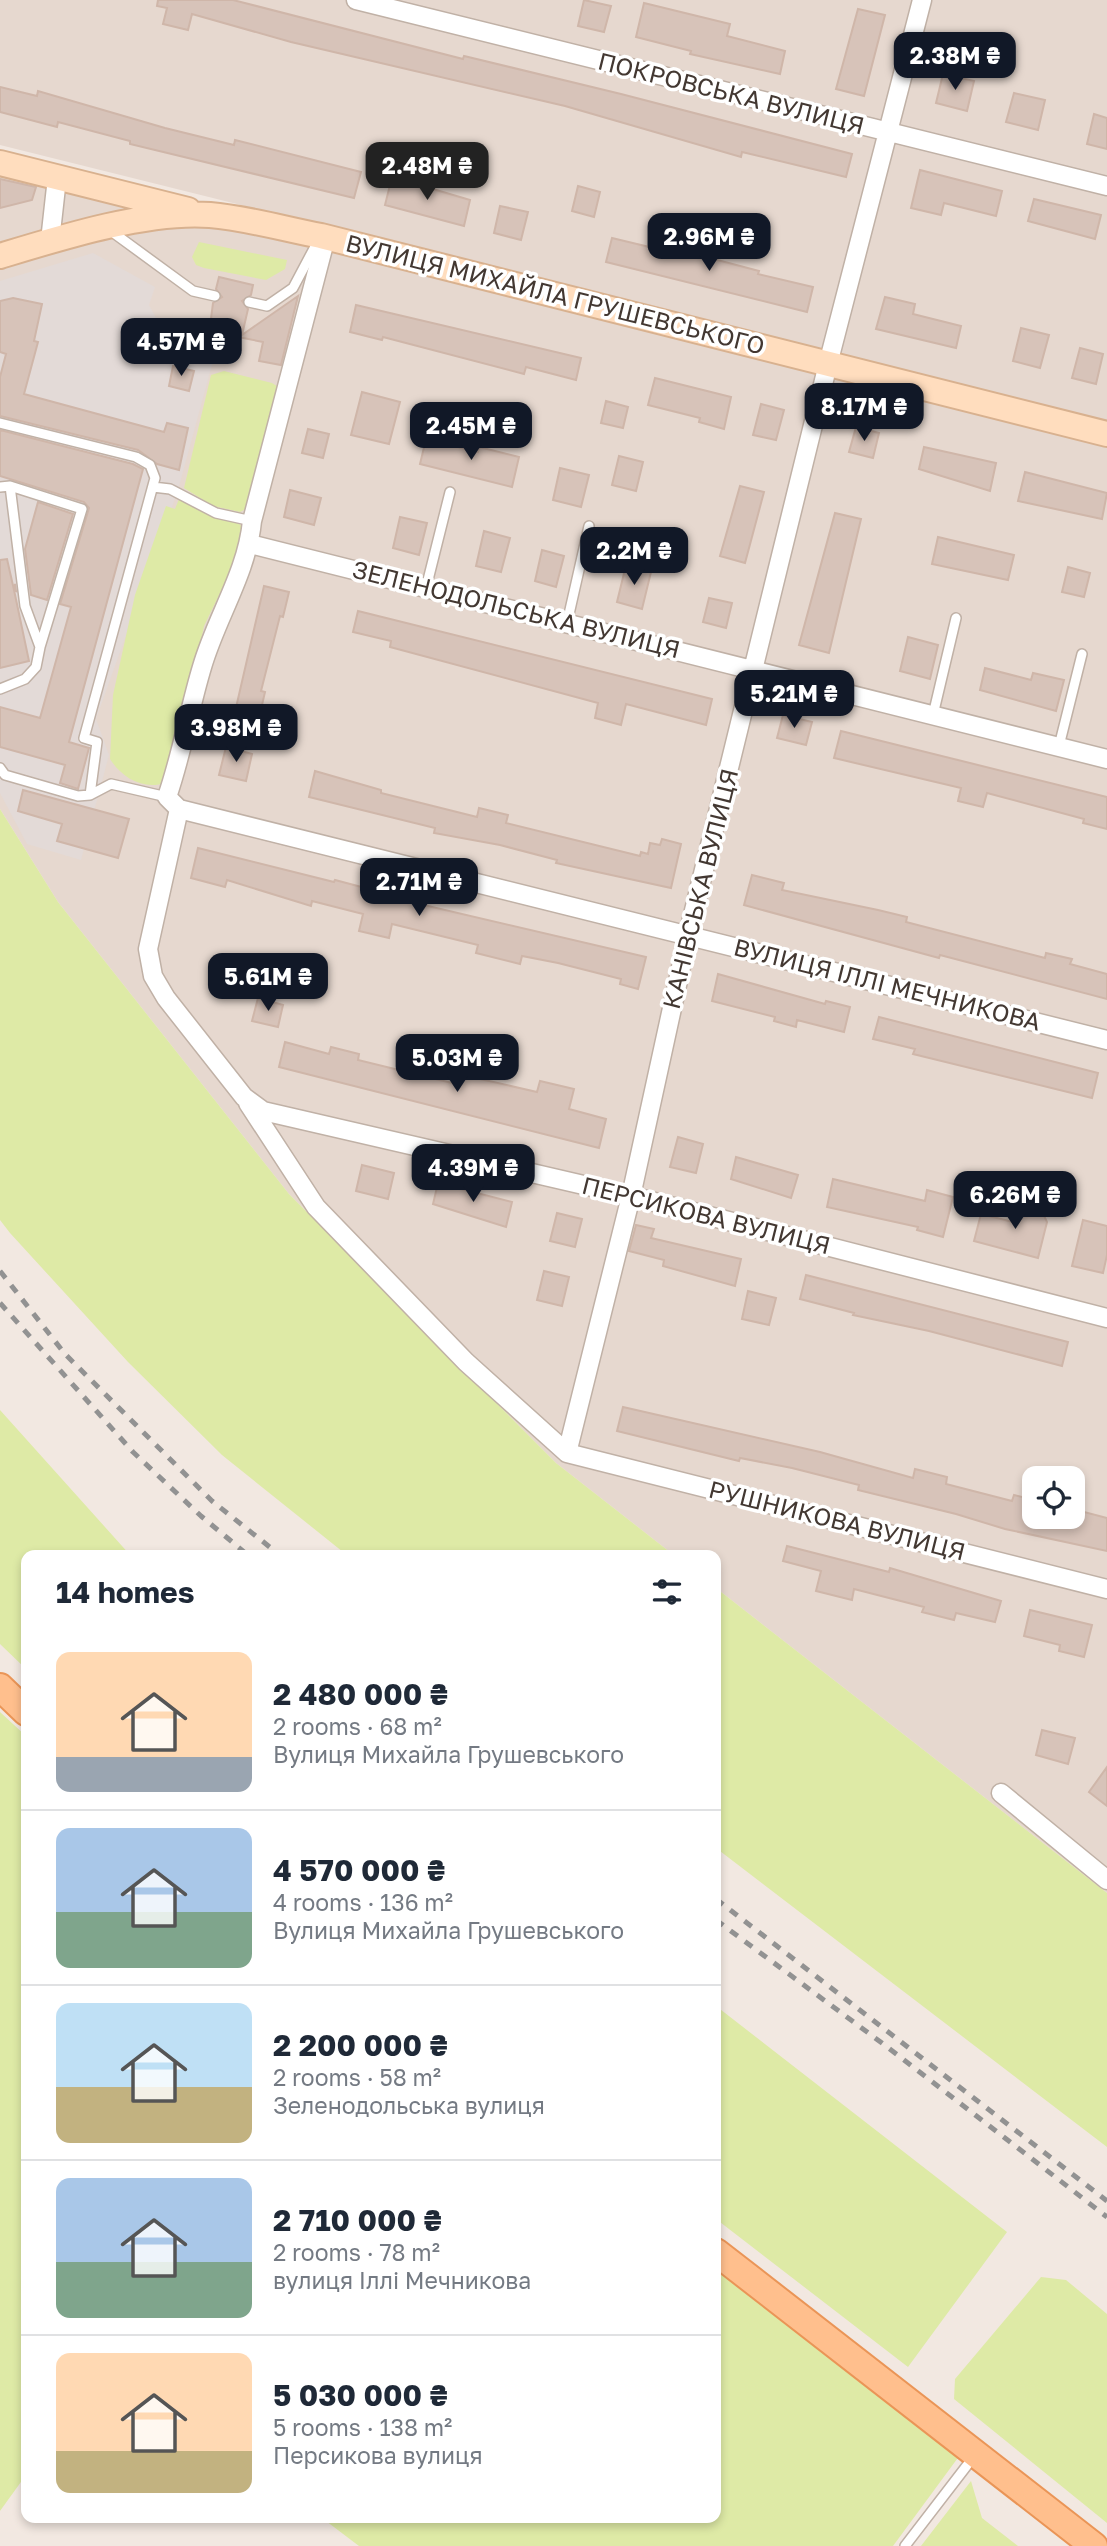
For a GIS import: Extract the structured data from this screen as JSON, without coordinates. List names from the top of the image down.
{
  "streets": {
    "street": [
      "ПОКРОВСЬКА ВУЛИЦЯ",
      "ВУЛИЦЯ МИХАЙЛА ГРУШЕВСЬКОГО",
      "ЗЕЛЕНОДОЛЬСЬКА ВУЛИЦЯ",
      "КАНІВСЬКА ВУЛИЦЯ",
      "ВУЛИЦЯ ІЛЛІ МЕЧНИКОВА",
      "ПЕРСИКОВА ВУЛИЦЯ",
      "РУШНИКОВА ВУЛИЦЯ"
    ]
  },
  "crossings": [
    ["ПОКРОВСЬКА ВУЛИЦЯ", "КАНІВСЬКА ВУЛИЦЯ"],
    ["ВУЛИЦЯ МИХАЙЛА ГРУШЕВСЬКОГО", "КАНІВСЬКА ВУЛИЦЯ"],
    ["ЗЕЛЕНОДОЛЬСЬКА ВУЛИЦЯ", "КАНІВСЬКА ВУЛИЦЯ"],
    ["КАНІВСЬКА ВУЛИЦЯ", "ВУЛИЦЯ ІЛЛІ МЕЧНИКОВА"],
    ["КАНІВСЬКА ВУЛИЦЯ", "ПЕРСИКОВА ВУЛИЦЯ"],
    ["КАНІВСЬКА ВУЛИЦЯ", "РУШНИКОВА ВУЛИЦЯ"]
  ],
  "page": {
    "price": [
      "2.38M ₴",
      "2.48M ₴",
      "2.96M ₴",
      "4.57M ₴",
      "8.17M ₴",
      "2.45M ₴",
      "2.2M ₴",
      "5.21M ₴",
      "3.98M ₴",
      "2.71M ₴",
      "5.61M ₴",
      "5.03M ₴",
      "4.39M ₴",
      "6.26M ₴"
    ],
    "heading": "14 homes",
    "list": [
      {
        "name": "2 480 000 ₴",
        "note": "2 rooms · 68 m² · Вулиця Михайла Грушевського"
      },
      {
        "name": "4 570 000 ₴",
        "note": "4 rooms · 136 m² · Вулиця Михайла Грушевського"
      },
      {
        "name": "2 200 000 ₴",
        "note": "2 rooms · 58 m² · Зеленодольська вулиця"
      },
      {
        "name": "2 710 000 ₴",
        "note": "2 rooms · 78 m² · вулиця Іллі Мечникова"
      },
      {
        "name": "5 030 000 ₴",
        "note": "5 rooms · 138 m² · Персикова вулиця"
      }
    ]
  }
}
